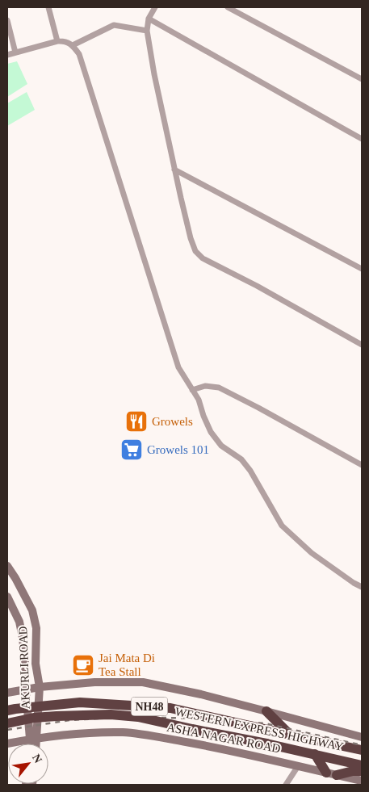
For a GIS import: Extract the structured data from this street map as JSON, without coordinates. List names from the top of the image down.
{
  "streets": {
    "highway": ["NH48", "WESTERN EXPRESS HIGHWAY"],
    "main road": ["AKURLI ROAD", "ASHA NAGAR ROAD"]
  },
  "crossings": [
    ["AKURLI ROAD", "ASHA NAGAR ROAD"]
  ],
  "places": {
    "restaurant": ["Growels"],
    "supermarket": ["Growels 101"],
    "cafe": ["Jai Mata Di Tea Stall"]
  },
  "north": "top right"
}
